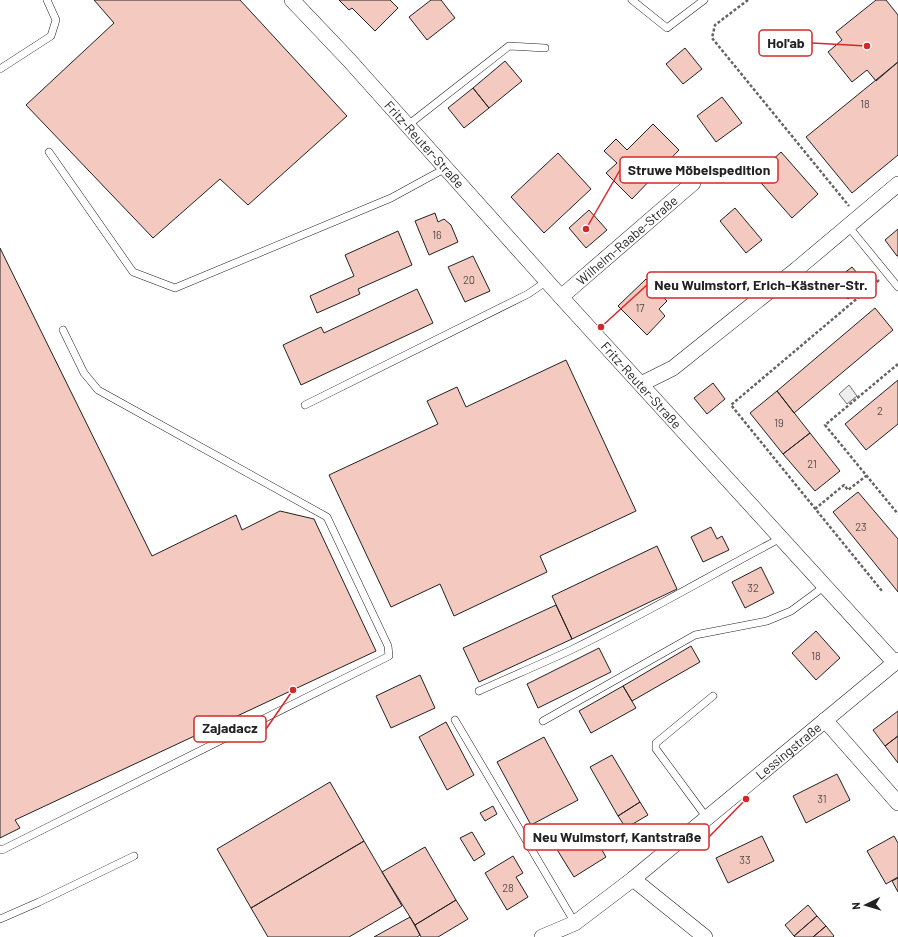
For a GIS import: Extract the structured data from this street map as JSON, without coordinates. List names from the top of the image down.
{
  "streets": {
    "street": ["Fritz-Reuter-Straße", "Wilhelm-Raabe-Straße", "Lessingstraße"]
  },
  "crossings": [
    ["Fritz-Reuter-Straße", "Wilhelm-Raabe-Straße"],
    ["Fritz-Reuter-Straße", "Lessingstraße"]
  ],
  "places": [
    "Hol'ab",
    "Struwe Möbelspedition",
    "Neu Wulmstorf, Erich-Kästner-Str.",
    "Zajadacz",
    "Neu Wulmstorf, Kantstraße"
  ],
  "house_numbers": [
    "18",
    "16",
    "20",
    "17",
    "2",
    "19",
    "21",
    "23",
    "32",
    "18",
    "31",
    "33",
    "28"
  ],
  "north": "left"
}
